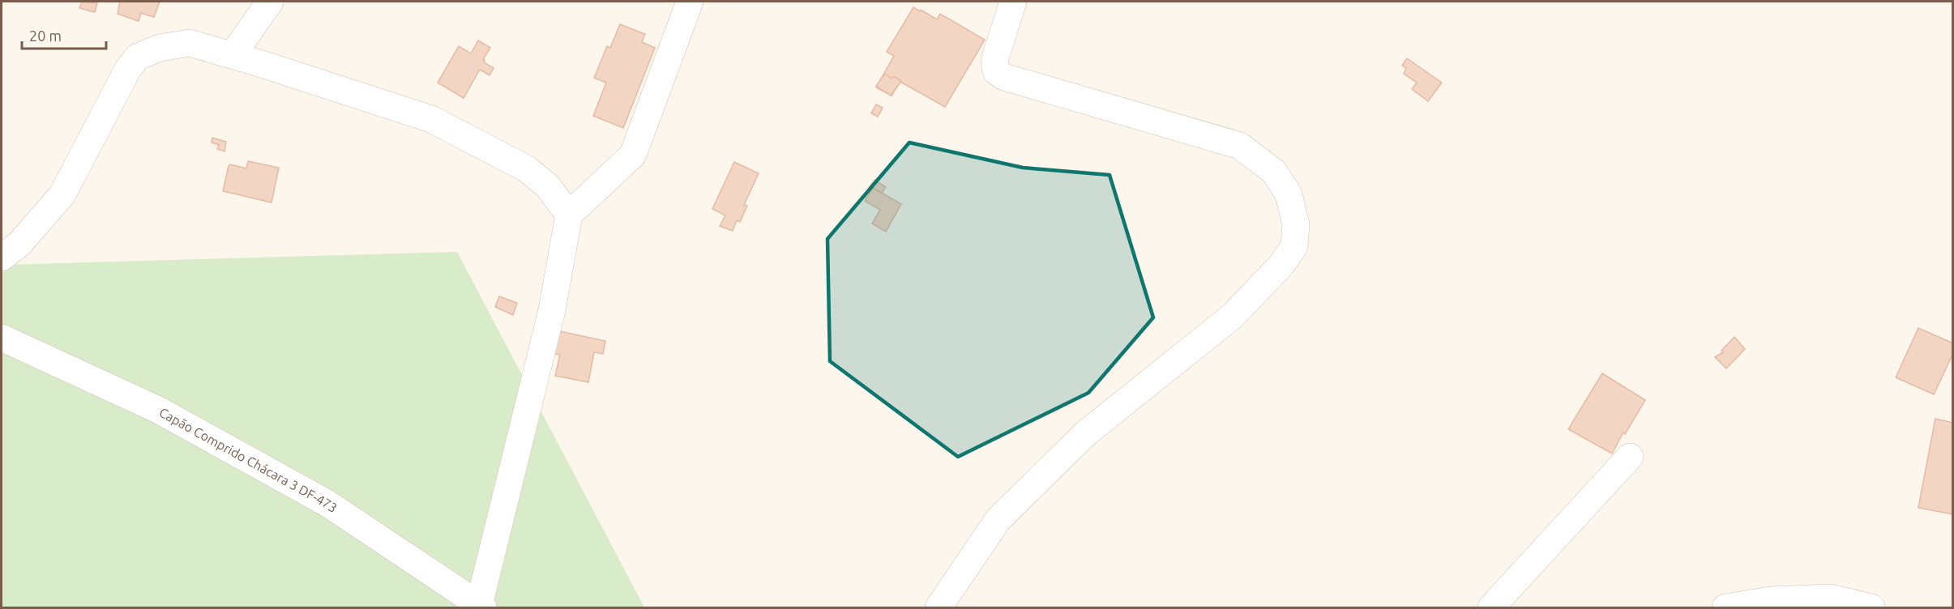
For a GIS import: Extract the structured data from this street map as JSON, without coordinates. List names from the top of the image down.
{
  "streets": {
    "street": ["Capão Comprido Chácara 3 DF-473"]
  },
  "scale_bar": "20 m"
}
